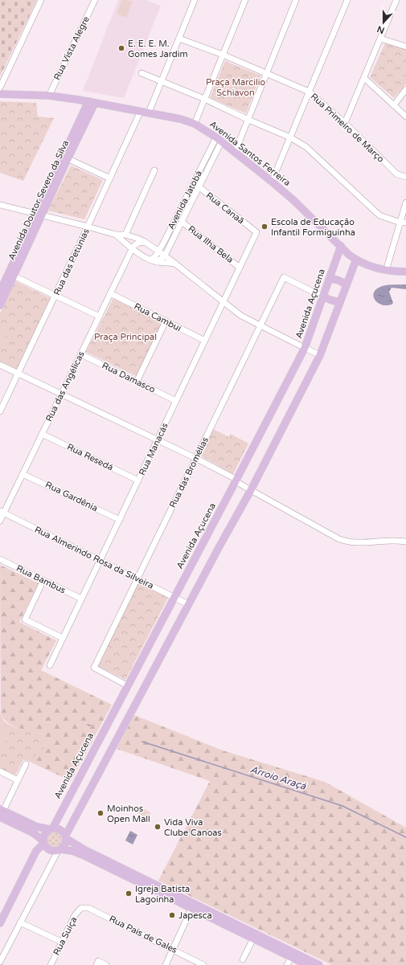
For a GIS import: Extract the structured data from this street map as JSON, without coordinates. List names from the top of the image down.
{
  "streets": {
    "main road": ["Avenida Santos Ferreira", "Avenida Doutor Severo da Silva", "Avenida Açucena"],
    "street": [
      "Rua Vista Alegre",
      "Rua Primeiro de Março",
      "Avenida Jatobá",
      "Rua Canaã",
      "Rua Ilha Bela",
      "Rua das Petúnias",
      "Rua Cambuí",
      "Rua Damasco",
      "Rua das Angélicas",
      "Rua Manacás",
      "Rua Resedá",
      "Rua das Bromélias",
      "Rua Gardênia",
      "Rua Almerindo Rosa da Silveira",
      "Rua Bambus",
      "Rua País de Gales",
      "Rua Suíça"
    ]
  },
  "crossings": [
    ["Rua Vista Alegre", "Avenida Santos Ferreira"],
    ["Avenida Santos Ferreira", "Avenida Doutor Severo da Silva"],
    ["Avenida Santos Ferreira", "Avenida Jatobá"],
    ["Avenida Santos Ferreira", "Rua das Petúnias"],
    ["Avenida Santos Ferreira", "Avenida Açucena"],
    ["Avenida Jatobá", "Rua Canaã"],
    ["Avenida Jatobá", "Rua Ilha Bela"],
    ["Rua Canaã", "Rua Manacás"],
    ["Rua Ilha Bela", "Rua Manacás"],
    ["Avenida Açucena", "Rua das Bromélias"],
    ["Avenida Açucena", "Rua Almerindo Rosa da Silveira"],
    ["Rua Cambuí", "Rua das Angélicas"],
    ["Rua Cambuí", "Rua Manacás"],
    ["Rua Damasco", "Rua das Angélicas"],
    ["Rua Damasco", "Rua Manacás"],
    ["Rua das Angélicas", "Rua Resedá"],
    ["Rua das Angélicas", "Rua Gardênia"],
    ["Rua das Angélicas", "Rua Almerindo Rosa da Silveira"],
    ["Rua Manacás", "Rua Resedá"],
    ["Rua Manacás", "Rua Gardênia"],
    ["Rua Manacás", "Rua Almerindo Rosa da Silveira"],
    ["Rua Manacás", "Rua Bambus"],
    ["Rua das Bromélias", "Rua Almerindo Rosa da Silveira"],
    ["Rua País de Gales", "Rua Suíça"]
  ],
  "water": ["Arroio Araçá"],
  "parks": ["Praça Marcilio Schiavon", "Praça Principal"],
  "places": [
    "E. E. E. M. Gomes Jardim",
    "Escola de Educação Infantil Formiguinha",
    "Moinhos Open Mall",
    "Vida Viva Clube Canoas",
    "Igreja Batista Lagoinha",
    "Japesca"
  ],
  "north": "bottom"
}
